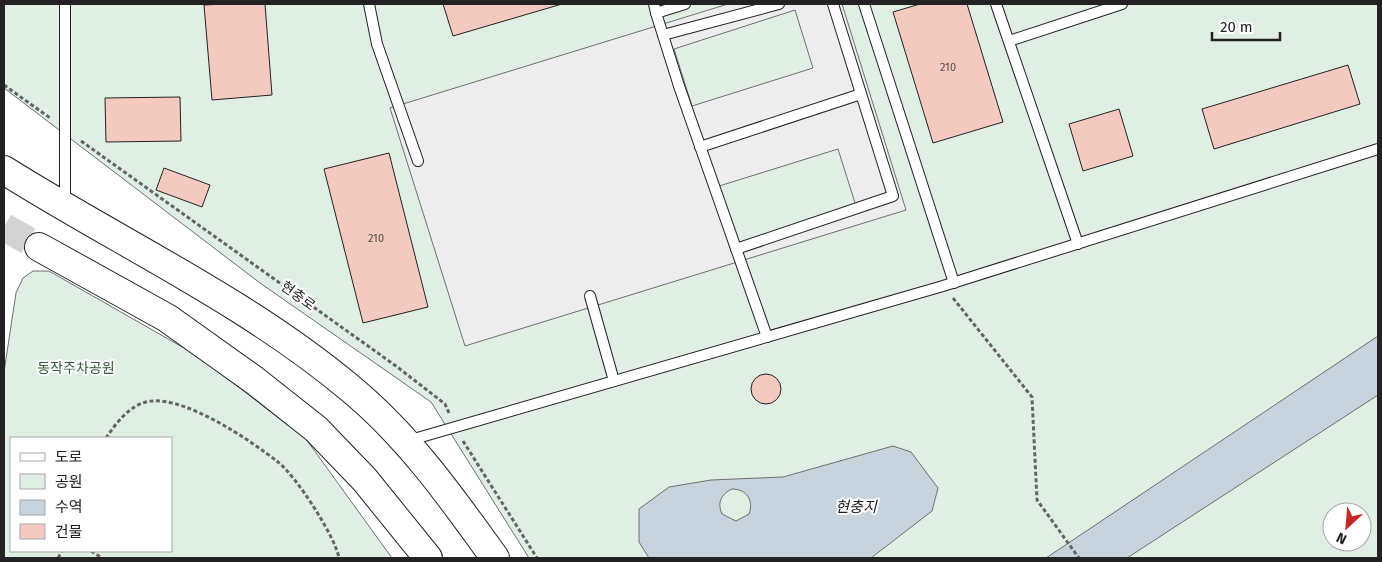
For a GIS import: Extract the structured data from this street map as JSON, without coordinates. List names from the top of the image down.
{
  "streets": {
    "path": ["현충로"]
  },
  "water": ["현충지"],
  "parks": ["동작주차공원"],
  "house_numbers": ["210", "210"],
  "legend": [
    "도로",
    "공원",
    "수역",
    "건물"
  ],
  "scale_bar": "20 m",
  "north": "bottom left"
}
